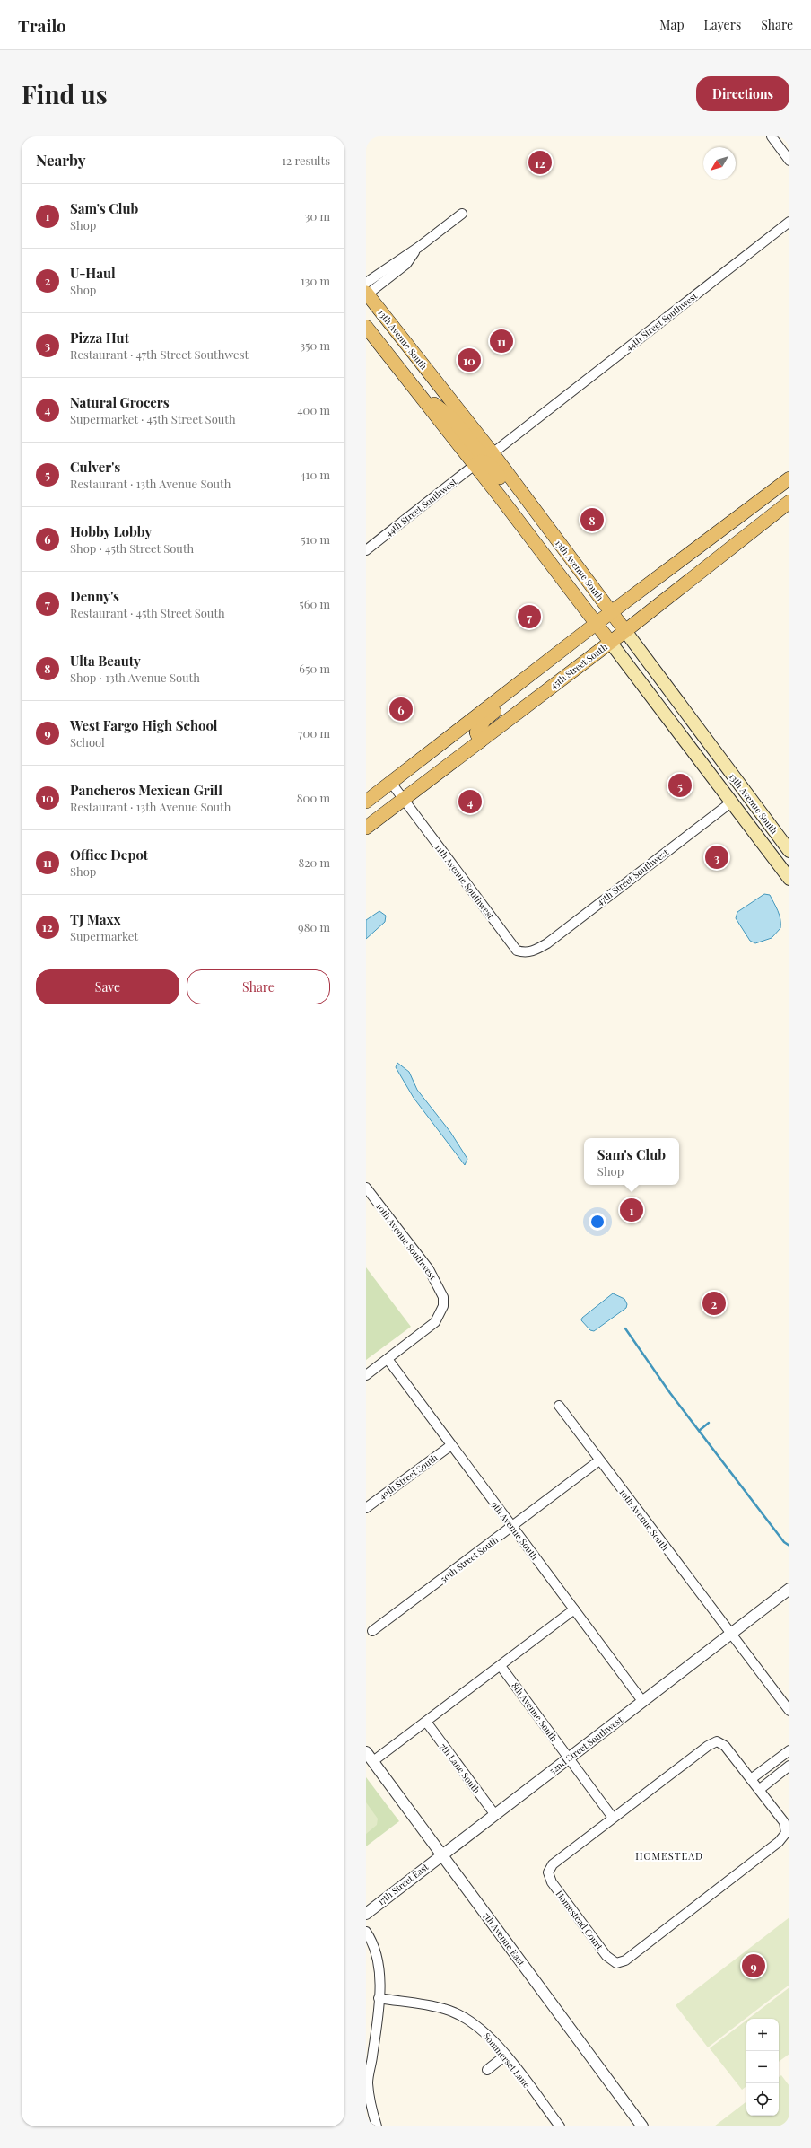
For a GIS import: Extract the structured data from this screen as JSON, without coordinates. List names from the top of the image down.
{
  "streets": {
    "main road": ["13th Avenue South", "45th Street South"],
    "street": [
      "44th Street Southwest",
      "47th Street Southwest",
      "11th Avenue Southwest",
      "10th Avenue Southwest",
      "49th Street South",
      "10th Avenue South",
      "9th Avenue South",
      "50th Street South",
      "8th Avenue South",
      "52nd Street Southwest",
      "7th Lane South",
      "17th Street East",
      "Homestead Court",
      "7th Avenue East",
      "Sommerset Lane"
    ]
  },
  "crossings": [
    ["44th Street Southwest", "13th Avenue South"],
    ["13th Avenue South", "45th Street South"],
    ["13th Avenue South", "47th Street Southwest"],
    ["45th Street South", "11th Avenue Southwest"],
    ["47th Street Southwest", "11th Avenue Southwest"],
    ["10th Avenue Southwest", "9th Avenue South"],
    ["49th Street South", "9th Avenue South"],
    ["10th Avenue South", "50th Street South"],
    ["10th Avenue South", "52nd Street Southwest"],
    ["9th Avenue South", "50th Street South"],
    ["9th Avenue South", "52nd Street Southwest"],
    ["8th Avenue South", "52nd Street Southwest"],
    ["8th Avenue South", "Homestead Court"],
    ["52nd Street Southwest", "7th Lane South"],
    ["52nd Street Southwest", "17th Street East"],
    ["52nd Street Southwest", "7th Avenue East"],
    ["17th Street East", "7th Avenue East"]
  ],
  "districts": ["HOMESTEAD"],
  "north": "bottom left",
  "page": {
    "header": "Trailo",
    "nav": ["Map", "Layers", "Share"],
    "buttons": [
      "Directions",
      ["Save", "Share"]
    ],
    "title": "Find us",
    "heading": ["Nearby", "12 results"],
    "pins": [
      "12",
      "11",
      "10",
      "8",
      "7",
      "6",
      "5",
      "4",
      "3",
      "1",
      "2",
      "9"
    ],
    "list": [
      {
        "mark": "1",
        "name": "Sam's Club",
        "note": "Shop",
        "value": "30 m"
      },
      {
        "mark": "2",
        "name": "U-Haul",
        "note": "Shop",
        "value": "130 m"
      },
      {
        "mark": "3",
        "name": "Pizza Hut",
        "note": "Restaurant · 47th Street Southwest",
        "value": "350 m"
      },
      {
        "mark": "4",
        "name": "Natural Grocers",
        "note": "Supermarket · 45th Street South",
        "value": "400 m"
      },
      {
        "mark": "5",
        "name": "Culver's",
        "note": "Restaurant · 13th Avenue South",
        "value": "410 m"
      },
      {
        "mark": "6",
        "name": "Hobby Lobby",
        "note": "Shop · 45th Street South",
        "value": "510 m"
      },
      {
        "mark": "7",
        "name": "Denny's",
        "note": "Restaurant · 45th Street South",
        "value": "560 m"
      },
      {
        "mark": "8",
        "name": "Ulta Beauty",
        "note": "Shop · 13th Avenue South",
        "value": "650 m"
      },
      {
        "mark": "9",
        "name": "West Fargo High School",
        "note": "School",
        "value": "700 m"
      },
      {
        "mark": "10",
        "name": "Pancheros Mexican Grill",
        "note": "Restaurant · 13th Avenue South",
        "value": "800 m"
      },
      {
        "mark": "11",
        "name": "Office Depot",
        "note": "Shop",
        "value": "820 m"
      },
      {
        "mark": "12",
        "name": "TJ Maxx",
        "note": "Supermarket",
        "value": "980 m"
      }
    ],
    "popup": ["Sam's Club", "Shop"],
    "map_buttons": ["+", "−"]
  }
}
